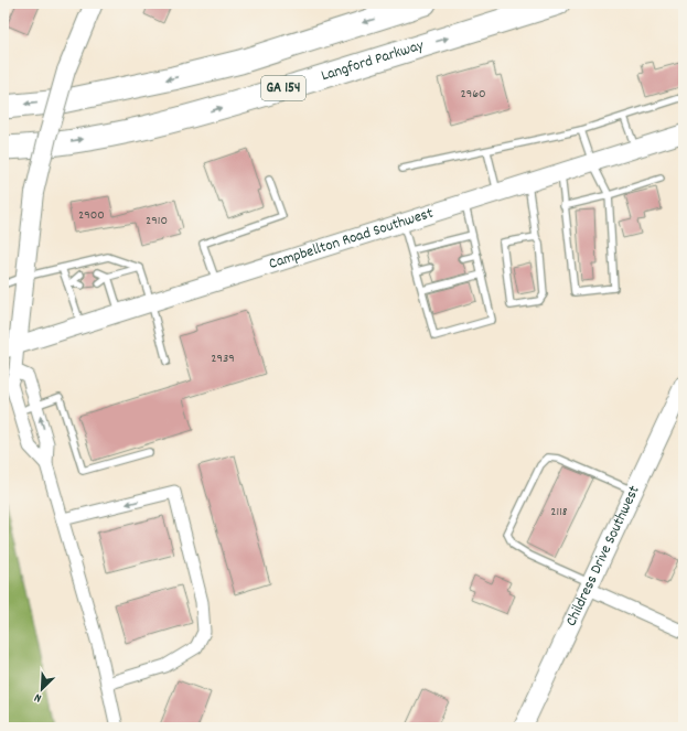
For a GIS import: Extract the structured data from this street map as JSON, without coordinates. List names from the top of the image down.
{
  "streets": {
    "highway": ["Langford Parkway", "GA 154"],
    "street": ["Campbellton Road Southwest", "Childress Drive Southwest"]
  },
  "house_numbers": [
    "2960",
    "2900",
    "2910",
    "2939",
    "2118"
  ],
  "north": "bottom left"
}
